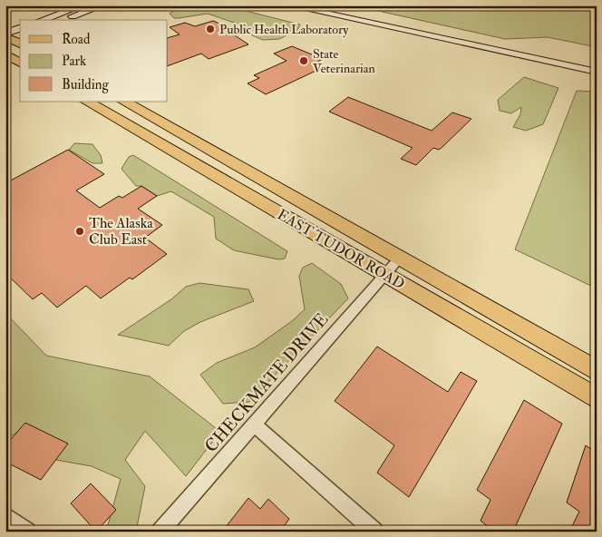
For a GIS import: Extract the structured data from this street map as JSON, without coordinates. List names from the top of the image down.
{
  "streets": {
    "main road": ["EAST TUDOR ROAD"],
    "street": ["CHECKMATE DRIVE"]
  },
  "crossings": [
    ["EAST TUDOR ROAD", "CHECKMATE DRIVE"]
  ],
  "places": ["Public Health Laboratory", "State Veterinarian", "The Alaska Club East"],
  "legend": ["Road", "Park", "Building"]
}
